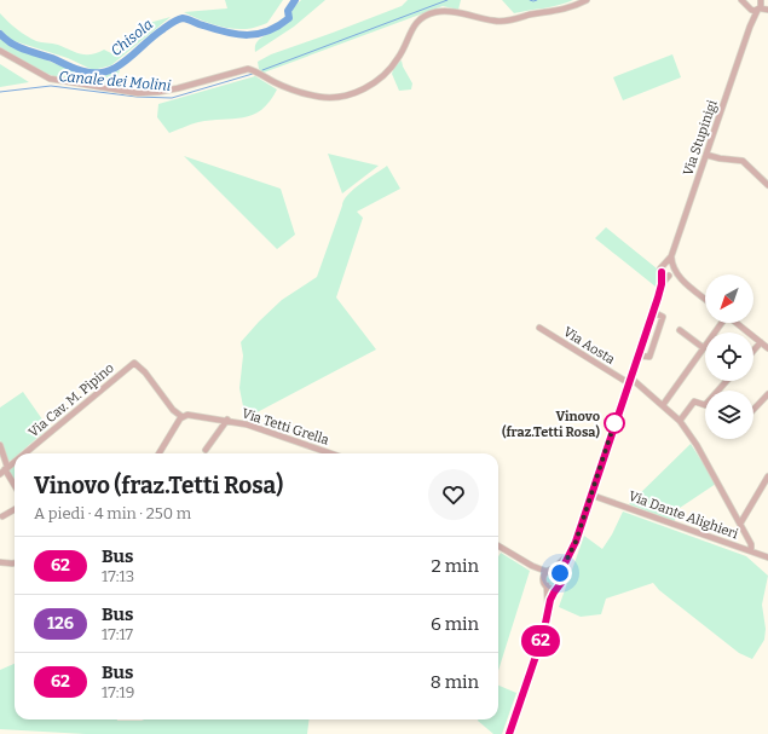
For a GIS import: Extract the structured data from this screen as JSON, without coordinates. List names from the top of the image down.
{
  "streets": {
    "street": [
      "Via Stupinigi",
      "Via Aosta",
      "Via Cav. M. Pipino",
      "Via Tetti Grella",
      "Via Dante Alighieri"
    ]
  },
  "crossings": [
    ["Via Aosta", "Via Dante Alighieri"],
    ["Via Cav. M. Pipino", "Via Tetti Grella"]
  ],
  "water": ["Chisola", "Canale dei Molini"],
  "places": ["Vinovo (fraz.Tetti Rosa)"],
  "lines": ["bus line 62"],
  "north": "bottom left",
  "page": {
    "on_map": "62",
    "heading": ["Vinovo (fraz.Tetti Rosa)", "A piedi · 4 min · 250 m"],
    "list": [
      {
        "mark": "62",
        "name": "Bus",
        "note": "17:13",
        "value": "2 min"
      },
      {
        "mark": "126",
        "name": "Bus",
        "note": "17:17",
        "value": "6 min"
      },
      {
        "mark": "62",
        "name": "Bus",
        "note": "17:19",
        "value": "8 min"
      }
    ]
  }
}
